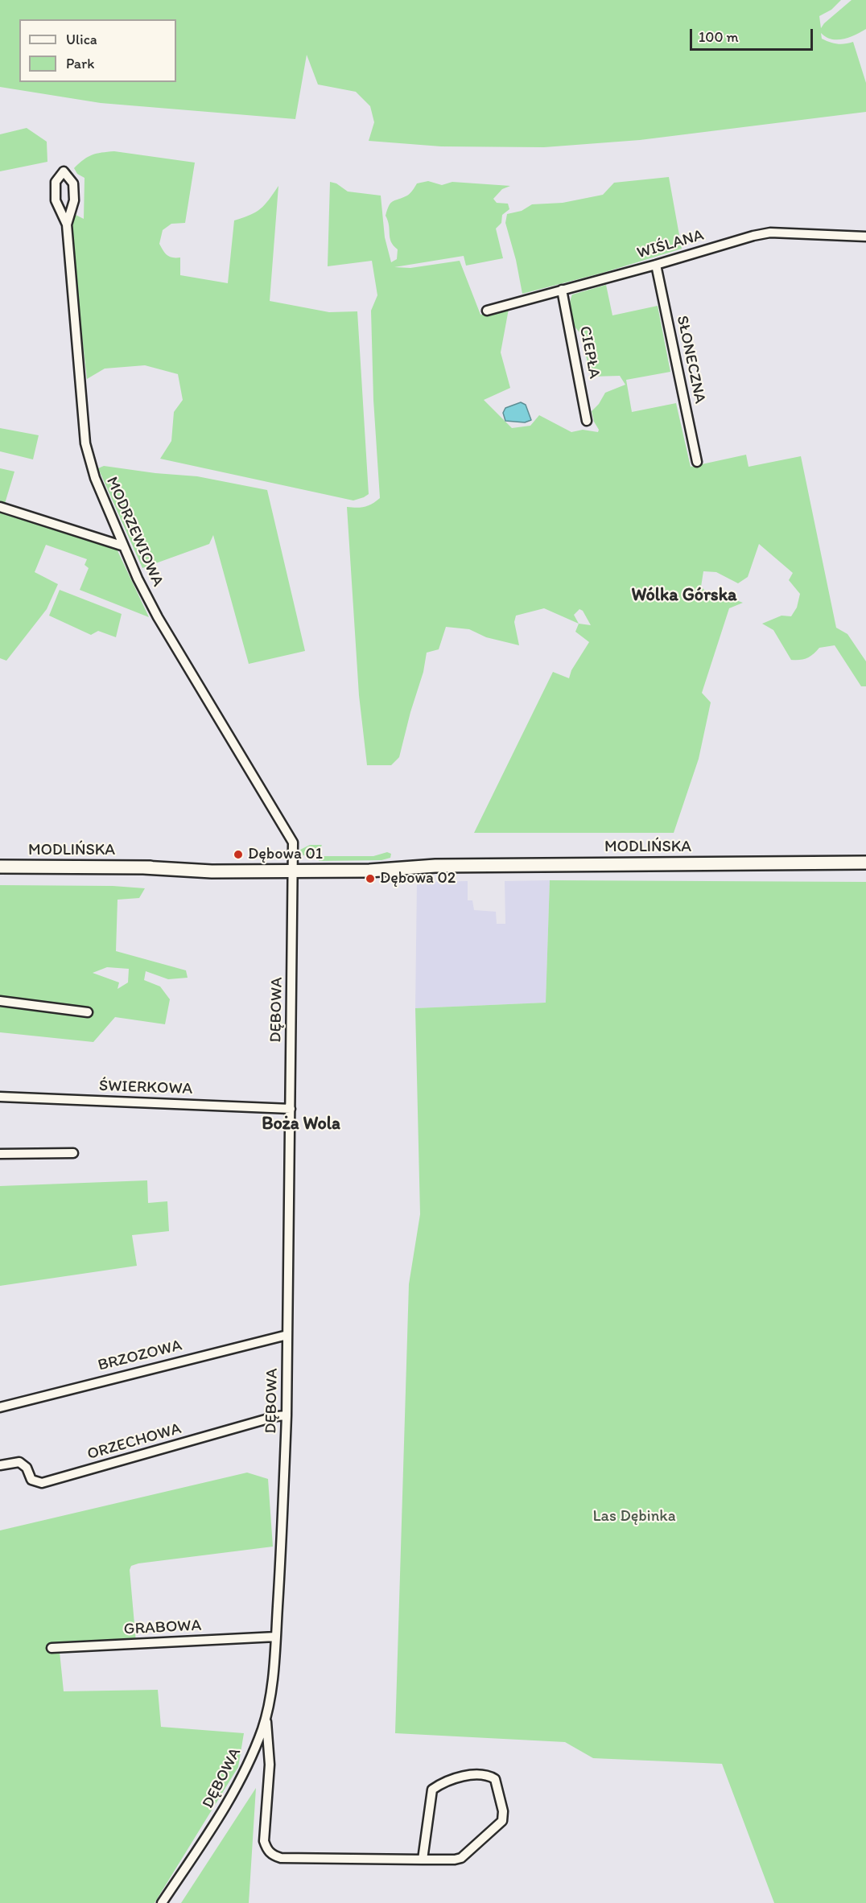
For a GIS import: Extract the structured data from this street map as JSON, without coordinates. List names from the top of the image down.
{
  "streets": {
    "main road": ["MODLIŃSKA"],
    "street": [
      "WIŚLANA",
      "CIEPŁA",
      "SŁONECZNA",
      "MODRZEWIOWA",
      "DĘBOWA",
      "ŚWIERKOWA",
      "BRZOZOWA",
      "ORZECHOWA",
      "GRABOWA"
    ]
  },
  "crossings": [
    ["WIŚLANA", "CIEPŁA"],
    ["WIŚLANA", "SŁONECZNA"],
    ["MODRZEWIOWA", "MODLIŃSKA"],
    ["MODRZEWIOWA", "DĘBOWA"],
    ["MODLIŃSKA", "DĘBOWA"],
    ["DĘBOWA", "ŚWIERKOWA"],
    ["DĘBOWA", "BRZOZOWA"],
    ["DĘBOWA", "ORZECHOWA"],
    ["DĘBOWA", "GRABOWA"]
  ],
  "districts": ["Wólka Górska", "Boża Wola"],
  "parks": ["Las Dębinka"],
  "places": ["Dębowa 01", "Dębowa 02"],
  "legend": ["Ulica", "Park"],
  "scale_bar": "100 m"
}
